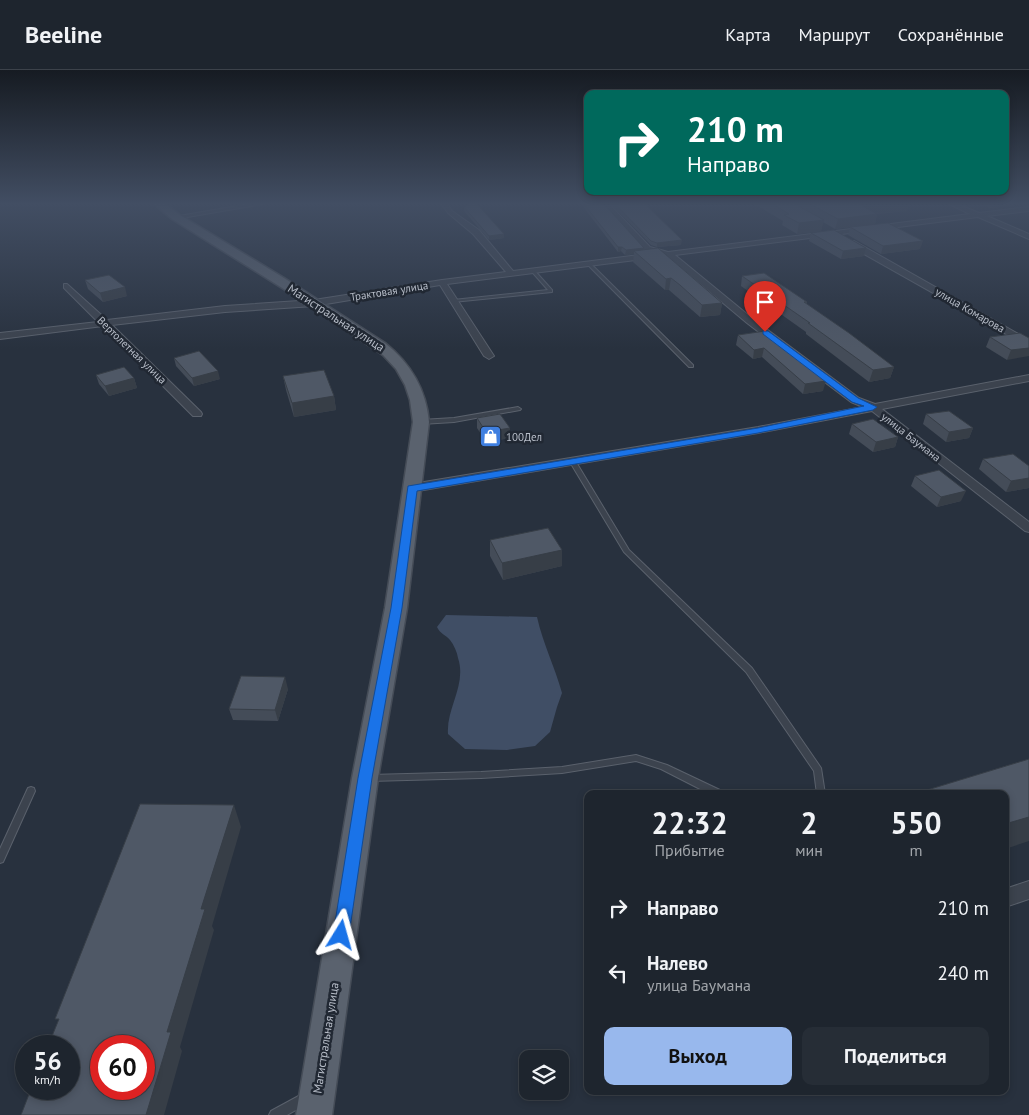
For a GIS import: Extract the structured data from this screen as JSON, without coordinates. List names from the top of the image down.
{
  "streets": {
    "main road": ["Магистральная улица"],
    "street": [
      "Трактовая улица",
      "улица Комарова",
      "Вертолетная улица",
      "улица Баумана"
    ]
  },
  "crossings": [
    ["Трактовая улица", "Магистральная улица"],
    ["Трактовая улица", "Вертолетная улица"],
    ["Трактовая улица", "улица Баумана"]
  ],
  "places": {
    "shop": ["100Дел"]
  },
  "page": {
    "header": "Beeline",
    "nav": ["Карта", "Маршрут", "Сохранённые"],
    "turn": ["210 m", "Направо"],
    "eta": [
      "22:32",
      "Прибытие",
      "2",
      "мин",
      "550",
      "m"
    ],
    "list": [
      {
        "name": "Направо",
        "value": "210 m"
      },
      {
        "name": "Налево",
        "note": "улица Баумана",
        "value": "240 m"
      }
    ],
    "buttons": ["Выход", "Поделиться"],
    "speed": "56 km/h",
    "limit": "60"
  }
}
